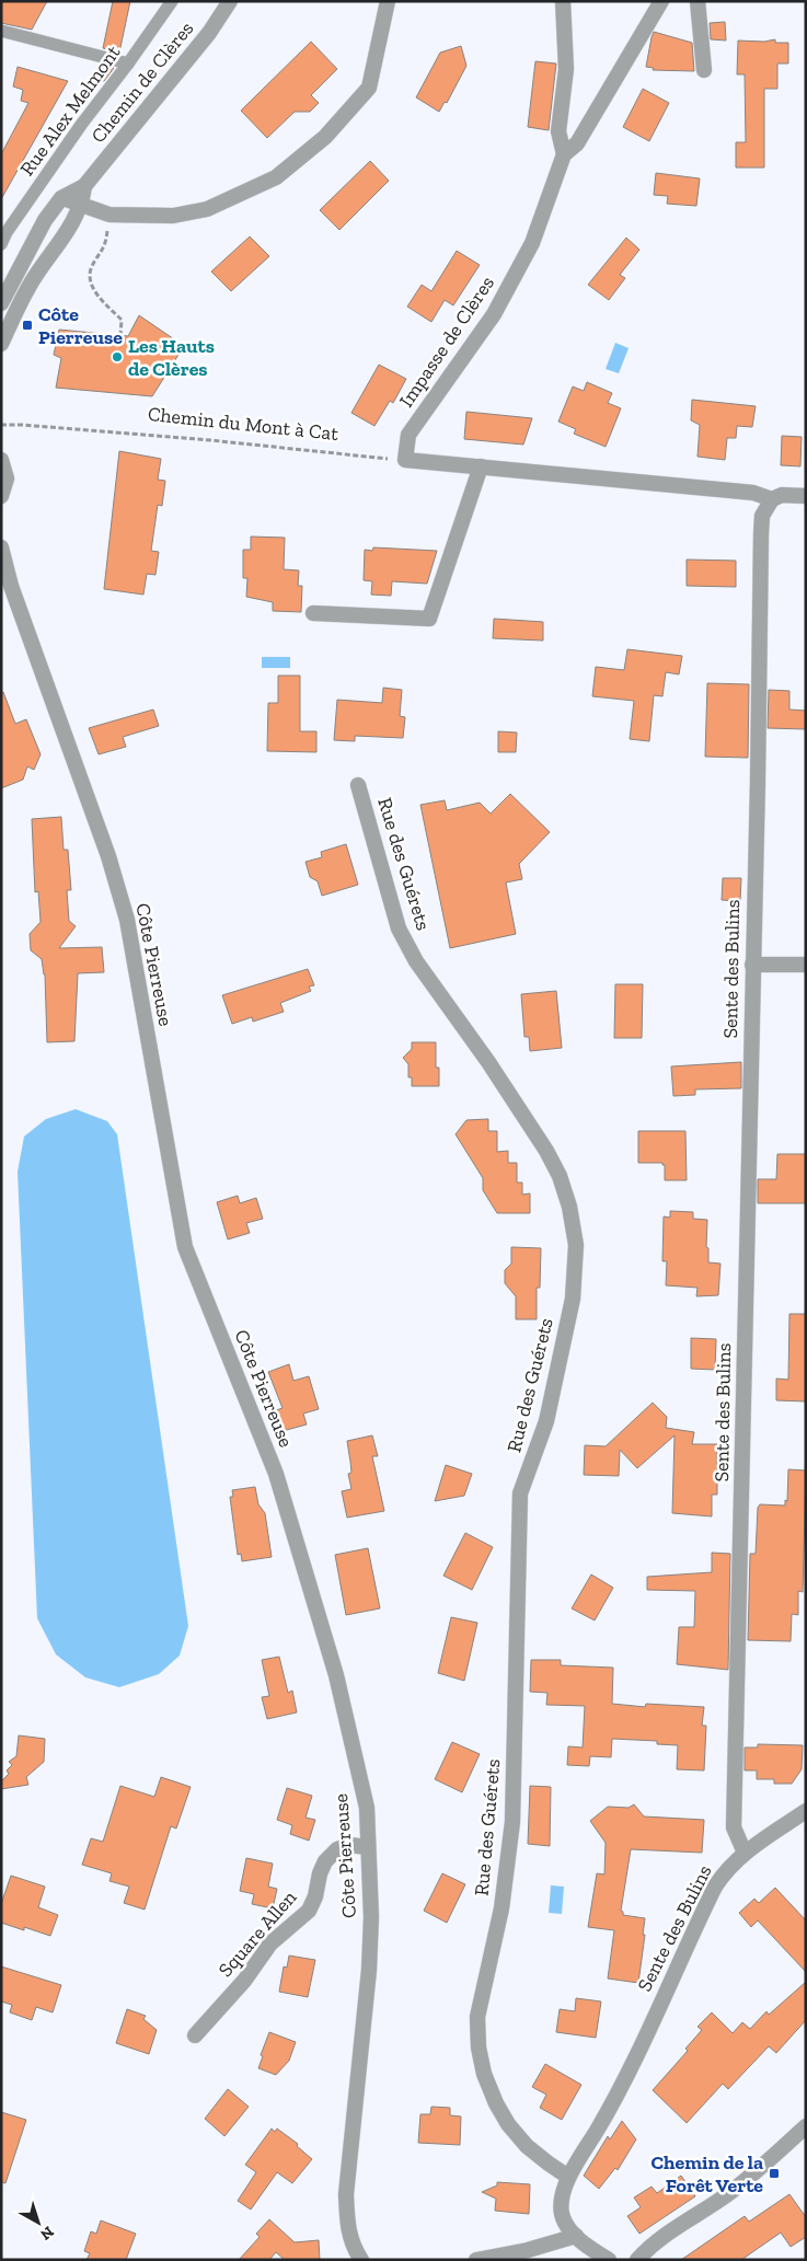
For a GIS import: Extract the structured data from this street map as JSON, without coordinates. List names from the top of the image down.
{
  "streets": {
    "street": [
      "Chemin de Clères",
      "Impasse de Clères",
      "Rue des Guérets",
      "Côte Pierreuse",
      "Sente des Bulins",
      "Square Allen"
    ],
    "lane": ["Rue Alex Melmont"],
    "path": ["Chemin du Mont à Cat"]
  },
  "crossings": [
    ["Impasse de Clères", "Chemin du Mont à Cat"],
    ["Rue des Guérets", "Sente des Bulins"],
    ["Côte Pierreuse", "Square Allen"]
  ],
  "places": {
    "transit": ["Côte Pierreuse", "Chemin de la Forêt Verte"],
    "other": ["Les Hauts de Clères"]
  },
  "north": "bottom right"
}
